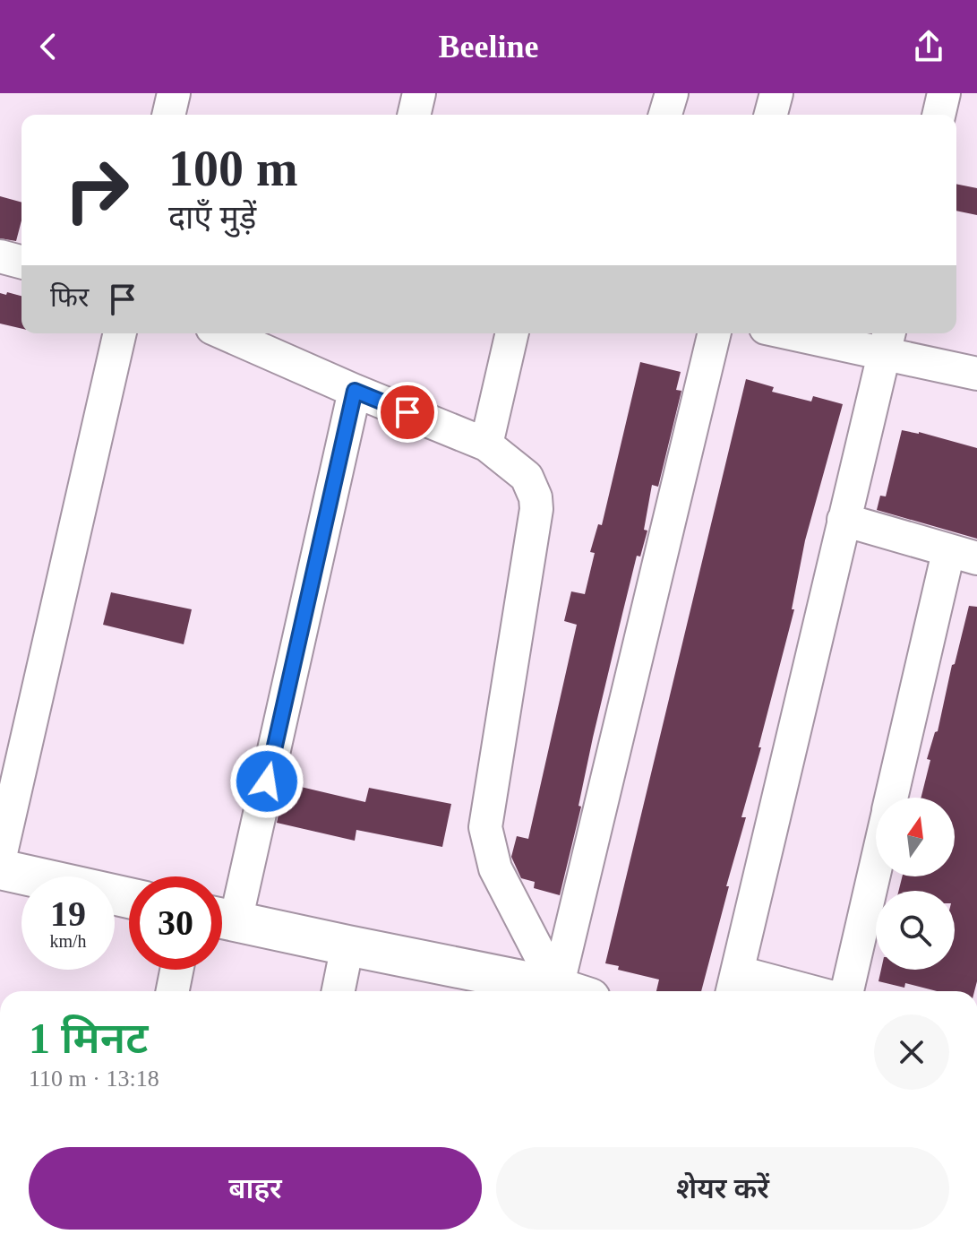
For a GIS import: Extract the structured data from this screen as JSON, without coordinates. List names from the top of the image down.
{
  "north": "top",
  "page": {
    "header": "Beeline",
    "turn": ["100 m", "दाएँ मुड़ें"],
    "then": "फिर",
    "speed": "19 km/h",
    "limit": "30",
    "heading": ["1 मिनट", "110 m · 13:18"],
    "buttons": ["बाहर", "शेयर करें"]
  }
}
